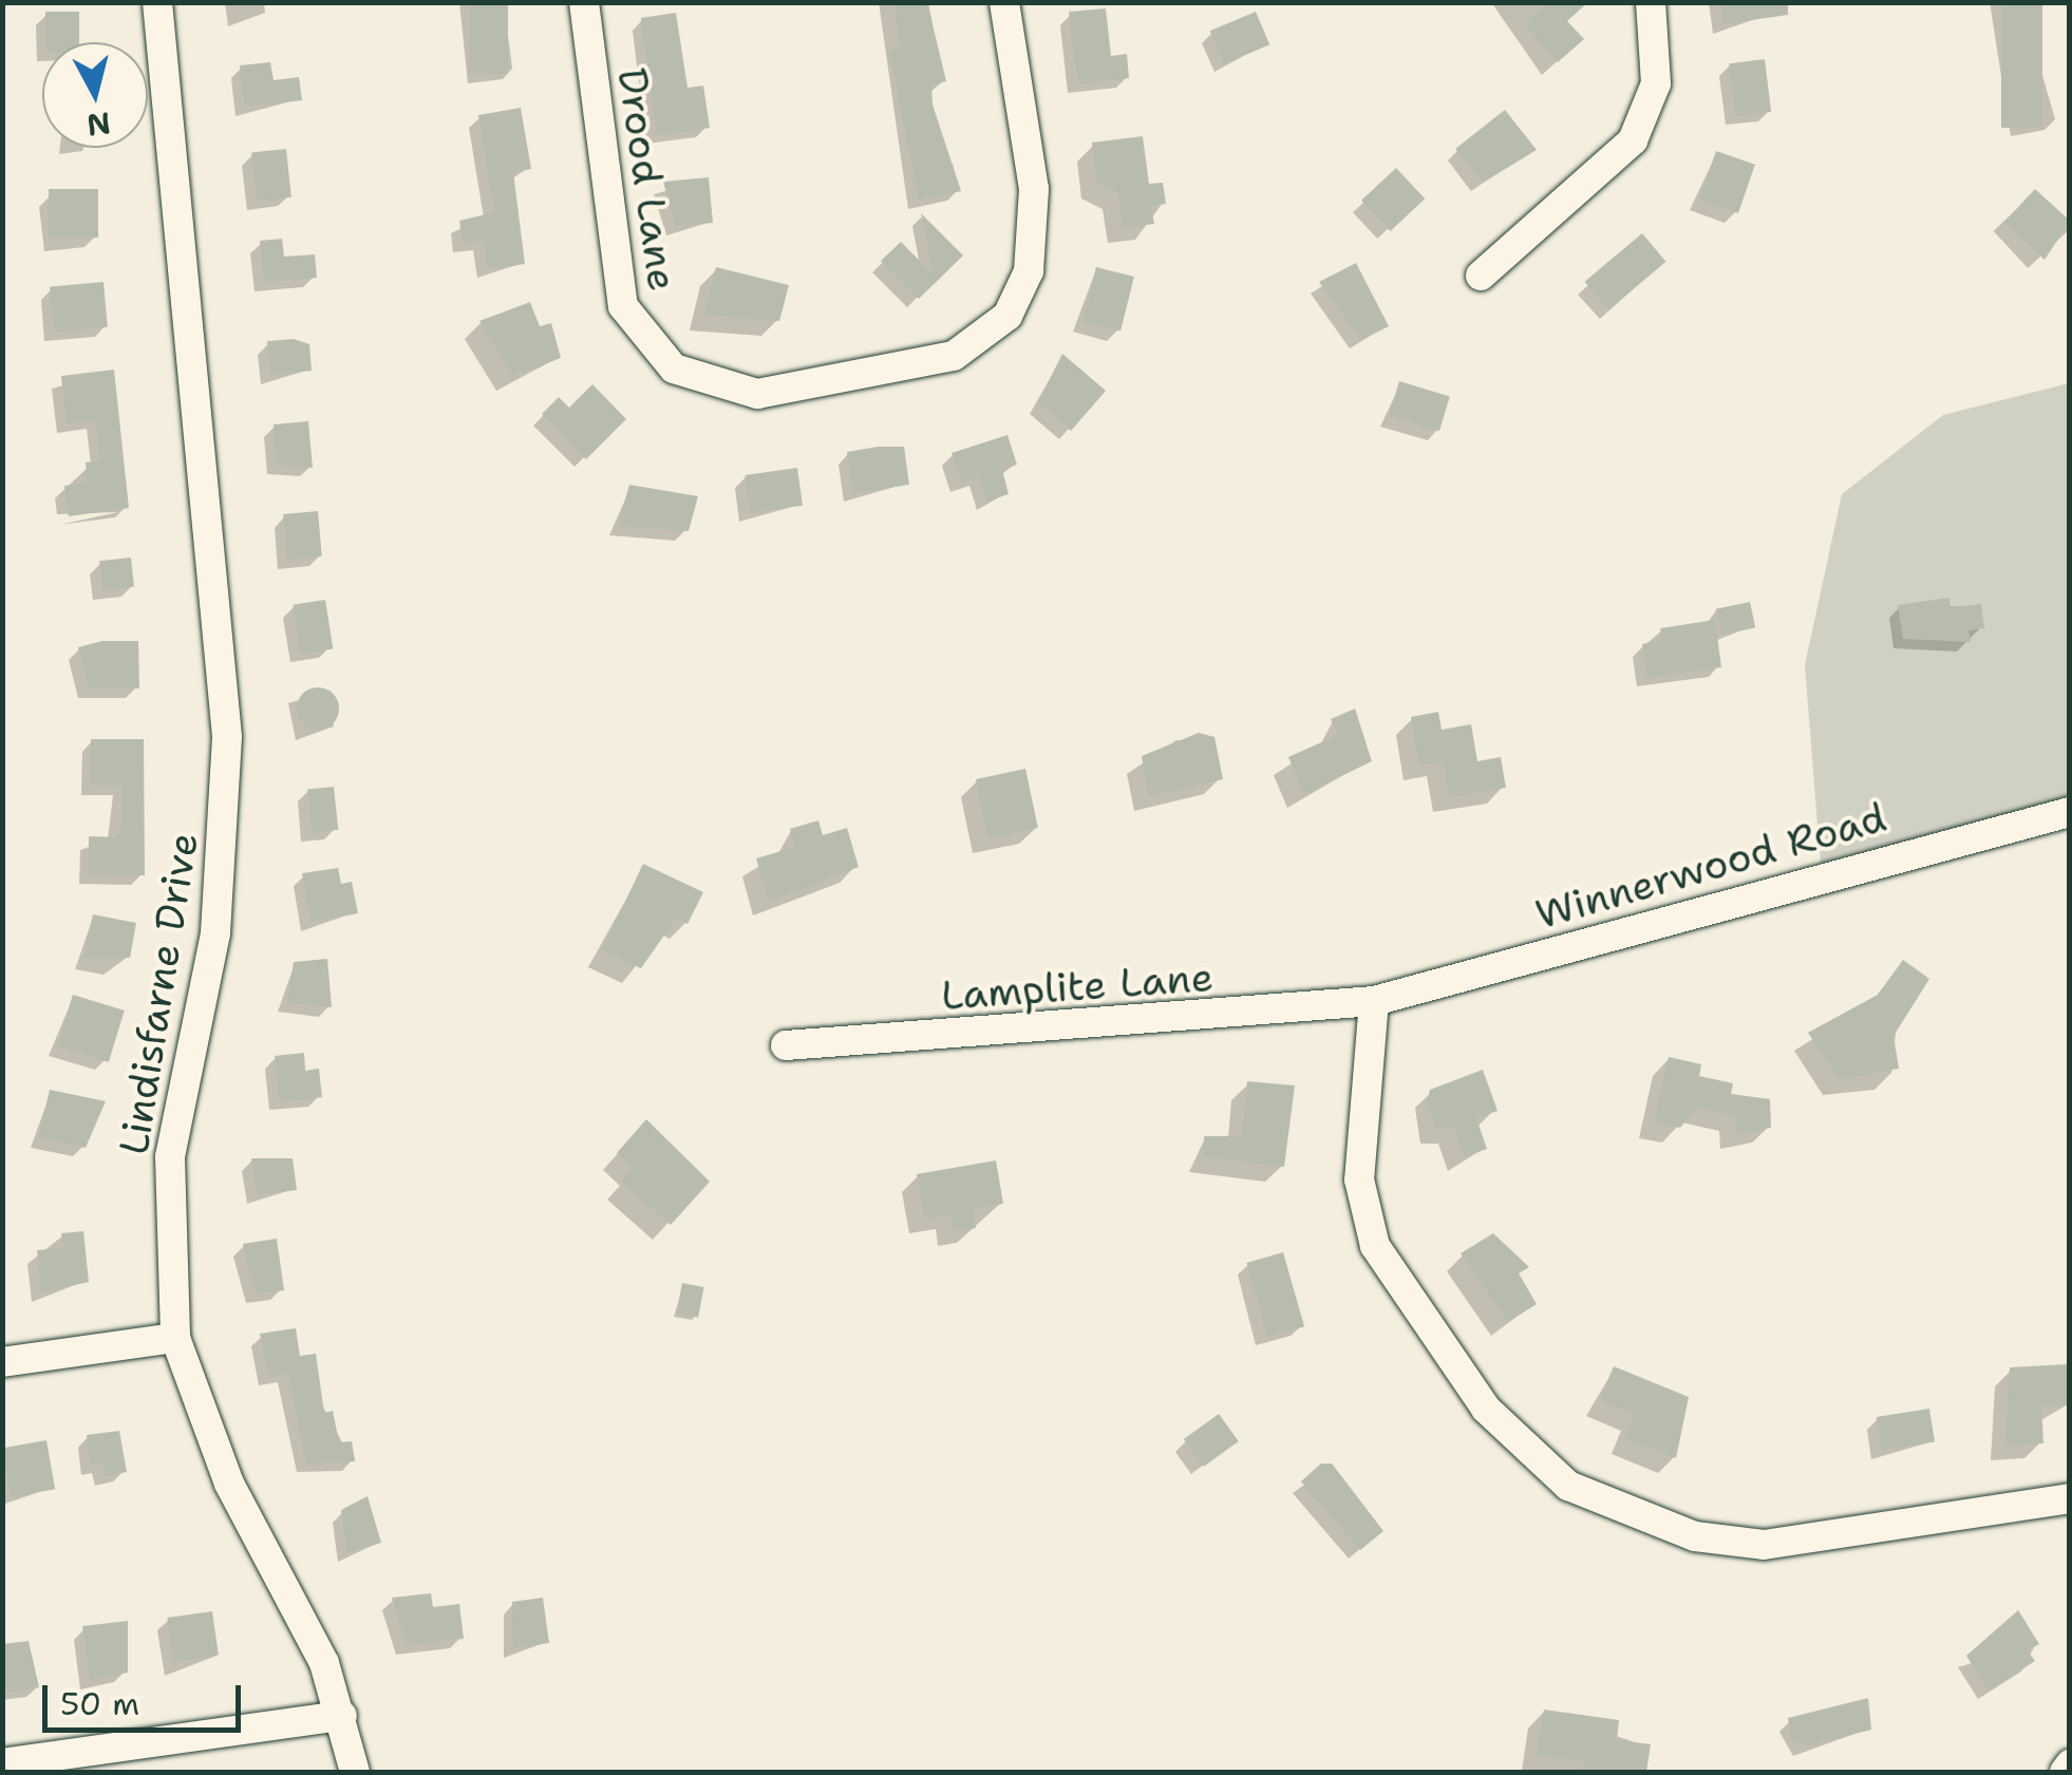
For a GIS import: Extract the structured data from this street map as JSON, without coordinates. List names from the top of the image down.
{
  "streets": {
    "street": [
      "Drood Lane",
      "Winnerwood Road",
      "Lamplite Lane",
      "Lindisfarne Drive"
    ]
  },
  "crossings": [
    ["Winnerwood Road", "Lamplite Lane"]
  ],
  "scale_bar": "50 m",
  "north": "bottom"
}
